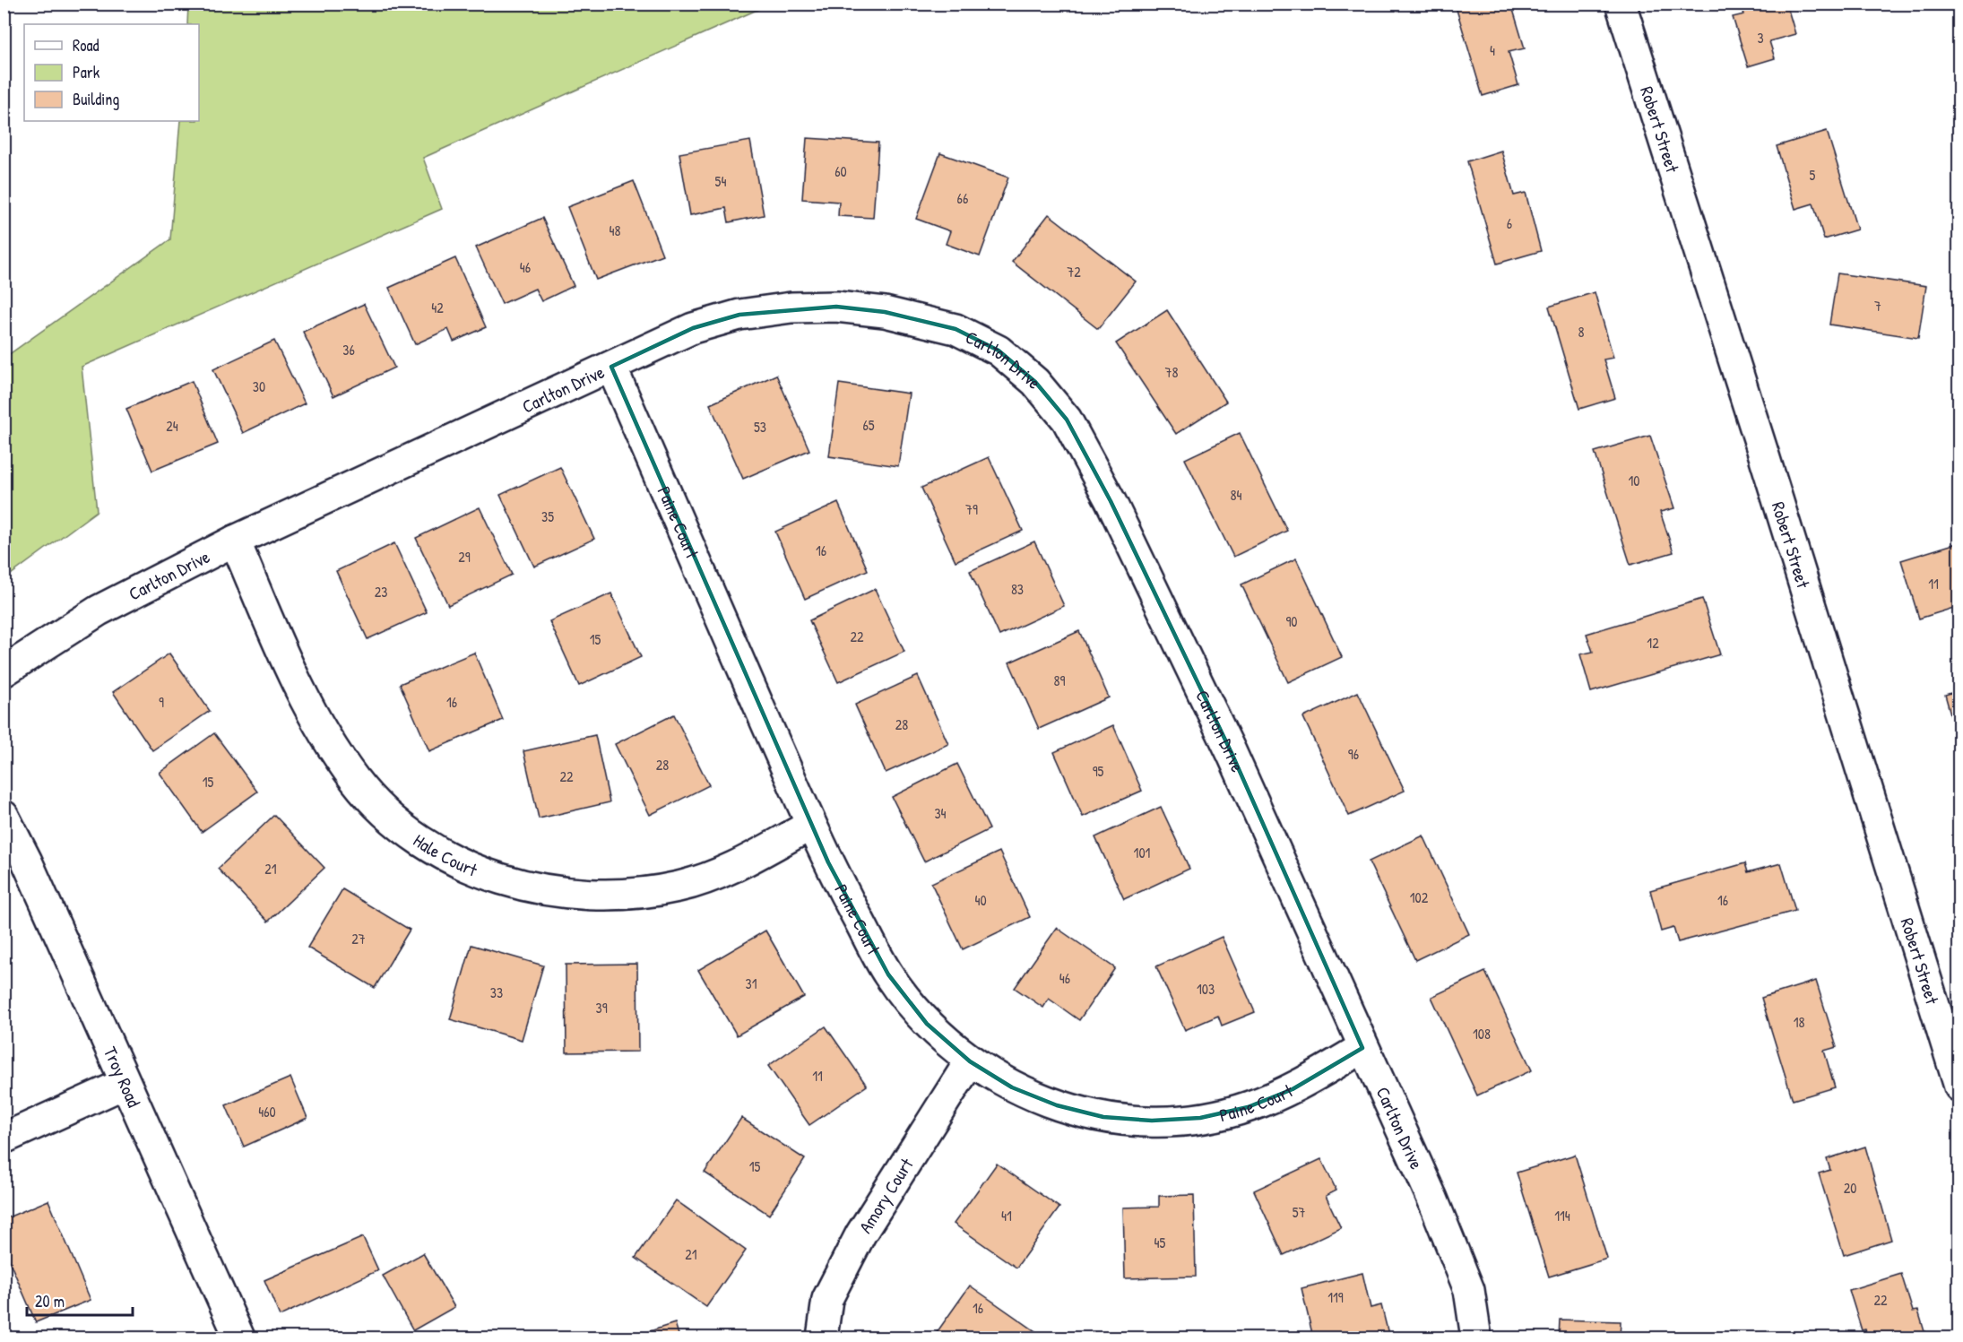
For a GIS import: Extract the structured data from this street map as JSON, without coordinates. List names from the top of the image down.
{
  "streets": {
    "street": [
      "Robert Street",
      "Carlton Drive",
      "Paine Court",
      "Hale Court",
      "Troy Road",
      "Amory Court"
    ]
  },
  "crossings": [
    ["Carlton Drive", "Paine Court"],
    ["Carlton Drive", "Hale Court"],
    ["Paine Court", "Hale Court"],
    ["Paine Court", "Amory Court"]
  ],
  "house_numbers": [
    "3",
    "4",
    "60",
    "5",
    "54",
    "66",
    "6",
    "48",
    "46",
    "72",
    "7",
    "42",
    "8",
    "36",
    "78",
    "30",
    "65",
    "24",
    "53",
    "10",
    "84",
    "79",
    "35",
    "16",
    "29",
    "11",
    "83",
    "23",
    "90",
    "22",
    "15",
    "12",
    "89",
    "9",
    "16",
    "28",
    "96",
    "28",
    "95",
    "22",
    "15",
    "34",
    "101",
    "21",
    "102",
    "40",
    "16",
    "27",
    "46",
    "31",
    "103",
    "33",
    "39",
    "18",
    "108",
    "11",
    "460",
    "15",
    "20",
    "57",
    "41",
    "114",
    "45",
    "21",
    "119",
    "22",
    "16"
  ],
  "legend": ["Road", "Park", "Building"],
  "scale_bar": "20 m"
}
